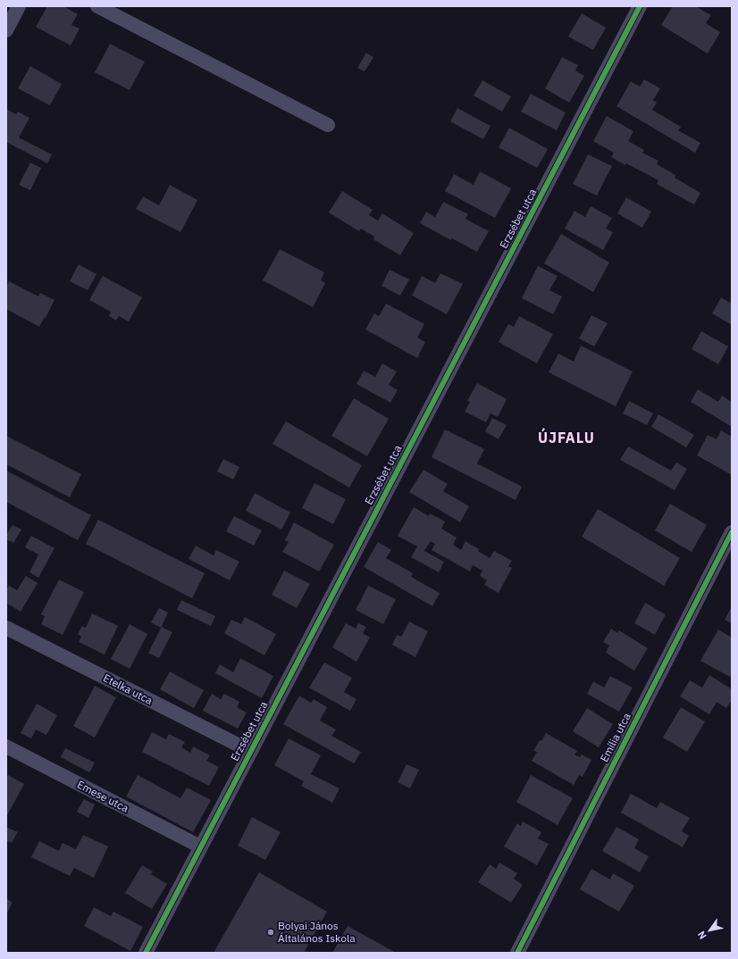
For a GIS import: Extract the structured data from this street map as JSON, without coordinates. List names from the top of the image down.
{
  "streets": {
    "street": [
      "Erzsébet utca",
      "Etelka utca",
      "Emília utca",
      "Emese utca"
    ]
  },
  "crossings": [
    ["Erzsébet utca", "Etelka utca"],
    ["Erzsébet utca", "Emese utca"]
  ],
  "districts": ["ÚJFALU"],
  "places": ["Bolyai János Általános Iskola"],
  "north": "bottom left"
}
